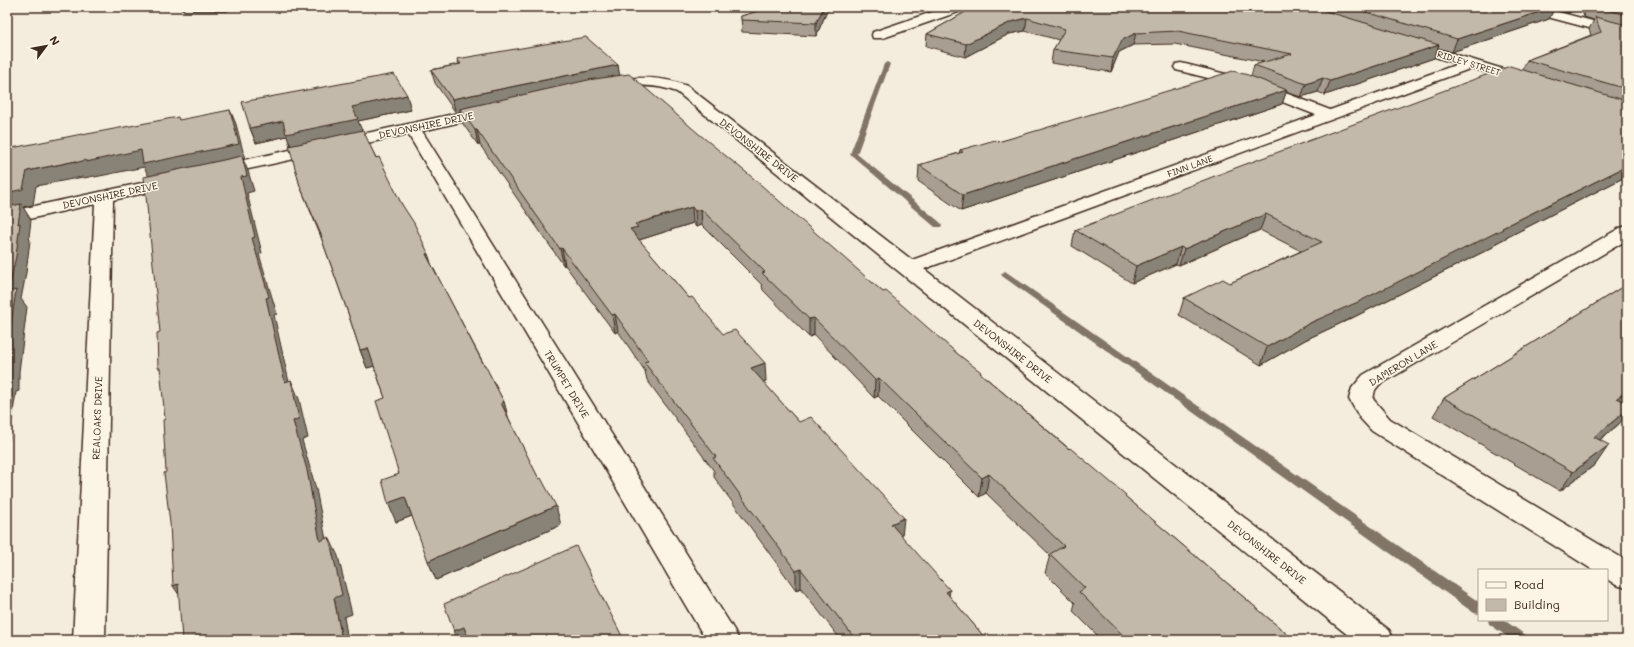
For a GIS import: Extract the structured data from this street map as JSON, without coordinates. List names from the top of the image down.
{
  "streets": {
    "street": [
      "RIDLEY STREET",
      "DEVONSHIRE DRIVE",
      "FINN LANE",
      "DAMERON LANE",
      "TRUMPET DRIVE",
      "REALOAKS DRIVE"
    ]
  },
  "crossings": [
    ["RIDLEY STREET", "FINN LANE"],
    ["DEVONSHIRE DRIVE", "FINN LANE"],
    ["DEVONSHIRE DRIVE", "TRUMPET DRIVE"],
    ["DEVONSHIRE DRIVE", "REALOAKS DRIVE"]
  ],
  "legend": ["Road", "Building"],
  "north": "top right"
}
